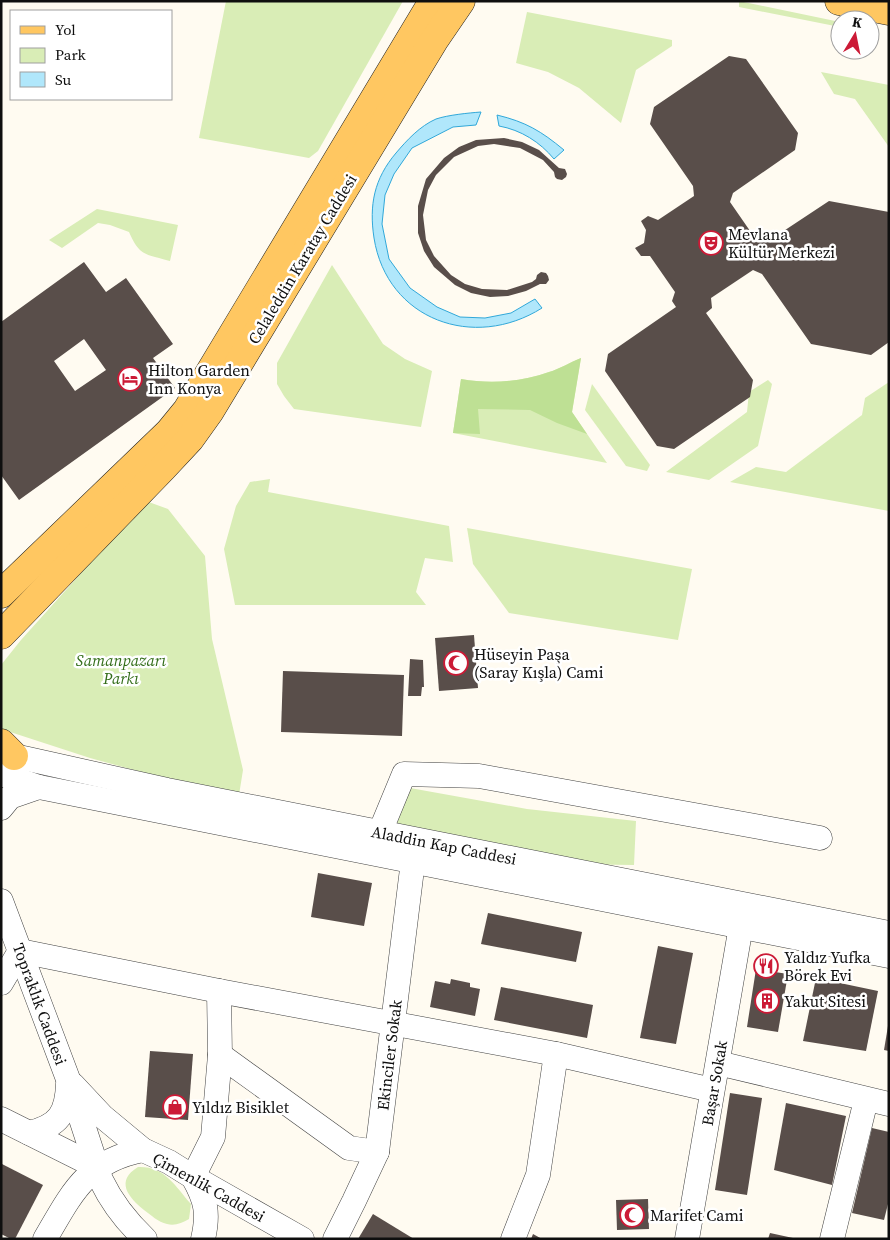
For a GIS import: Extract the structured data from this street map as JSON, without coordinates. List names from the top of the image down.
{
  "streets": {
    "main road": ["Celaleddin Karatay Caddesi"],
    "street": [
      "Aladdin Kap Caddesi",
      "Topraklık Caddesi",
      "Ekinciler Sokak",
      "Başar Sokak",
      "Çimenlik Caddesi"
    ]
  },
  "crossings": [
    ["Aladdin Kap Caddesi", "Ekinciler Sokak"],
    ["Aladdin Kap Caddesi", "Başar Sokak"],
    ["Topraklık Caddesi", "Çimenlik Caddesi"]
  ],
  "parks": ["Samanpazarı Parkı"],
  "places": {
    "theatre": ["Mevlana Kültür Merkezi"],
    "hotel": ["Hilton Garden Inn Konya"],
    "mosque": ["Hüseyin Paşa (Saray Kışla) Cami", "Marifet Cami"],
    "restaurant": ["Yaldız Yufka Börek Evi"],
    "building": ["Yakut Sitesi"],
    "shop": ["Yıldız Bisiklet"]
  },
  "legend": ["Yol", "Park", "Su"],
  "north": "top"
}
